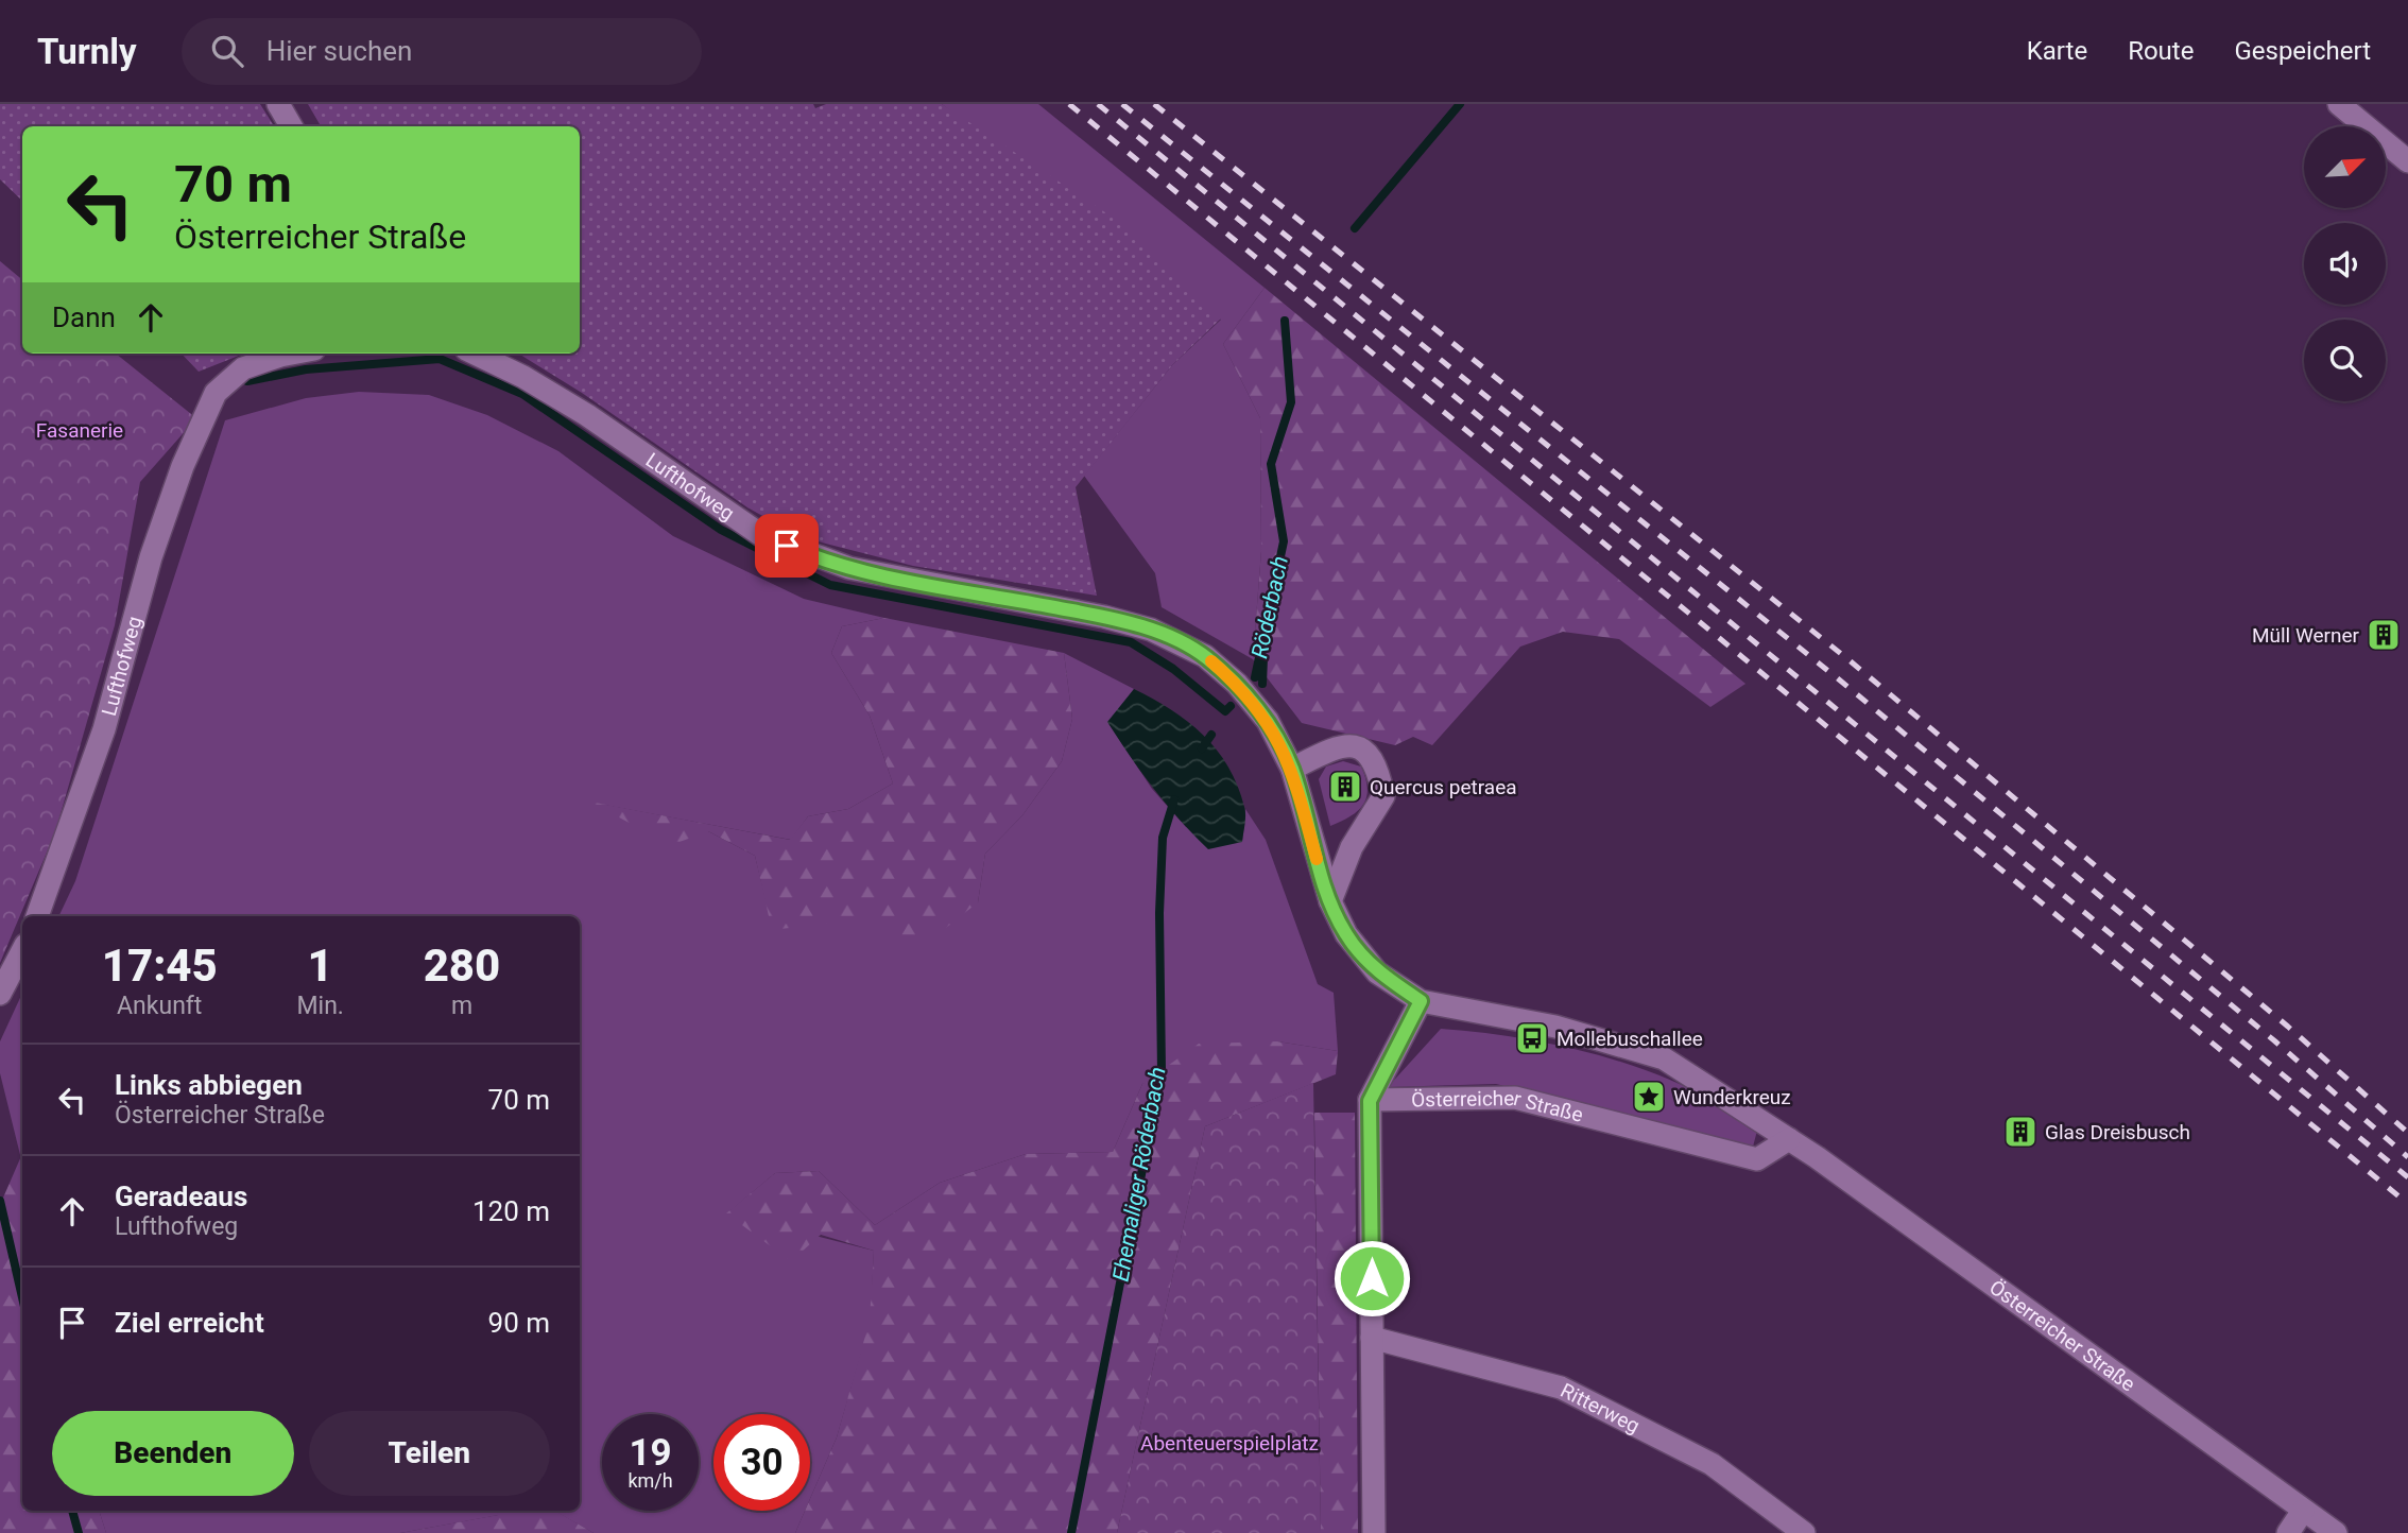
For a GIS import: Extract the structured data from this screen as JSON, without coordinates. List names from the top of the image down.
{
  "streets": {
    "street": ["Lufthofweg", "Österreicher Straße", "Ritterweg"]
  },
  "crossings": [
    ["Lufthofweg", "Österreicher Straße"]
  ],
  "water": ["Röderbach", "Ehemaliger Röderbach"],
  "parks": ["Fasanerie", "Abenteuerspielplatz"],
  "places": {
    "building": ["Müll Werner", "Quercus petraea", "Glas Dreisbusch"],
    "bus stop": ["Mollebuschallee"],
    "place": ["Wunderkreuz"]
  },
  "north": "top right",
  "page": {
    "header": "Turnly",
    "search": "Hier suchen",
    "nav": ["Karte", "Route", "Gespeichert"],
    "turn": ["70 m", "Österreicher Straße"],
    "then": "Dann",
    "eta": [
      "17:45",
      "Ankunft",
      "1",
      "Min.",
      "280",
      "m"
    ],
    "list": [
      {
        "name": "Links abbiegen",
        "note": "Österreicher Straße",
        "value": "70 m"
      },
      {
        "name": "Geradeaus",
        "note": "Lufthofweg",
        "value": "120 m"
      },
      {
        "name": "Ziel erreicht",
        "value": "90 m"
      }
    ],
    "buttons": ["Beenden", "Teilen"],
    "speed": "19 km/h",
    "limit": "30"
  }
}
